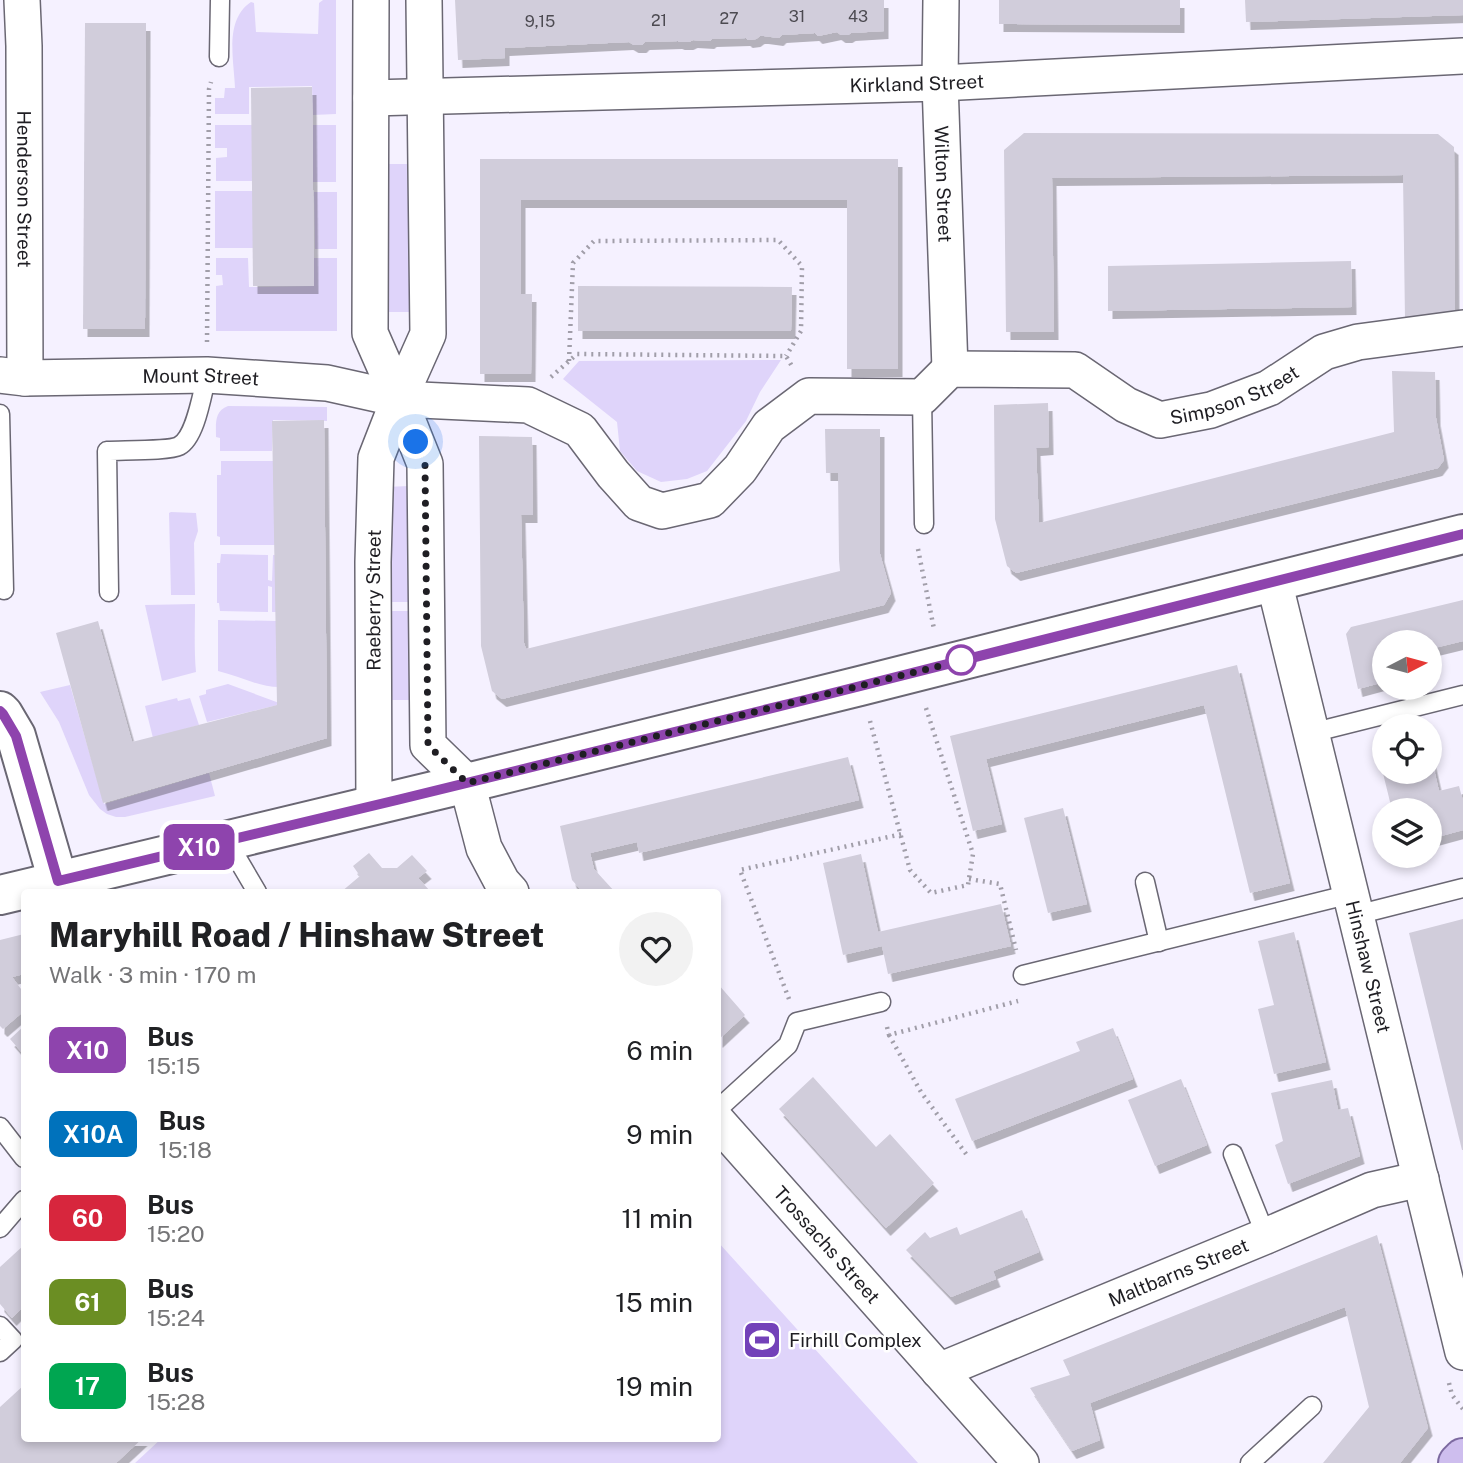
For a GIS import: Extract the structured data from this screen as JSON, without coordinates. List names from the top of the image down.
{
  "streets": {
    "street": [
      "Kirkland Street",
      "Wilton Street",
      "Henderson Street",
      "Mount Street",
      "Simpson Street",
      "Raeberry Street",
      "Hinshaw Street",
      "Trossachs Street",
      "Maltbarns Street"
    ]
  },
  "crossings": [
    ["Kirkland Street", "Wilton Street"],
    ["Kirkland Street", "Raeberry Street"],
    ["Wilton Street", "Simpson Street"],
    ["Henderson Street", "Mount Street"],
    ["Mount Street", "Raeberry Street"],
    ["Hinshaw Street", "Maltbarns Street"],
    ["Trossachs Street", "Maltbarns Street"]
  ],
  "places": {
    "sports": ["Firhill Complex"]
  },
  "lines": ["bus line X10"],
  "house_numbers": [
    "31",
    "43",
    "27",
    "21",
    "9,15"
  ],
  "north": "right",
  "page": {
    "on_map": "X10",
    "heading": ["Maryhill Road / Hinshaw Street", "Walk · 3 min · 170 m"],
    "list": [
      {
        "mark": "X10",
        "name": "Bus",
        "note": "15:15",
        "value": "6 min"
      },
      {
        "mark": "X10A",
        "name": "Bus",
        "note": "15:18",
        "value": "9 min"
      },
      {
        "mark": "60",
        "name": "Bus",
        "note": "15:20",
        "value": "11 min"
      },
      {
        "mark": "61",
        "name": "Bus",
        "note": "15:24",
        "value": "15 min"
      },
      {
        "mark": "17",
        "name": "Bus",
        "note": "15:28",
        "value": "19 min"
      }
    ]
  }
}
